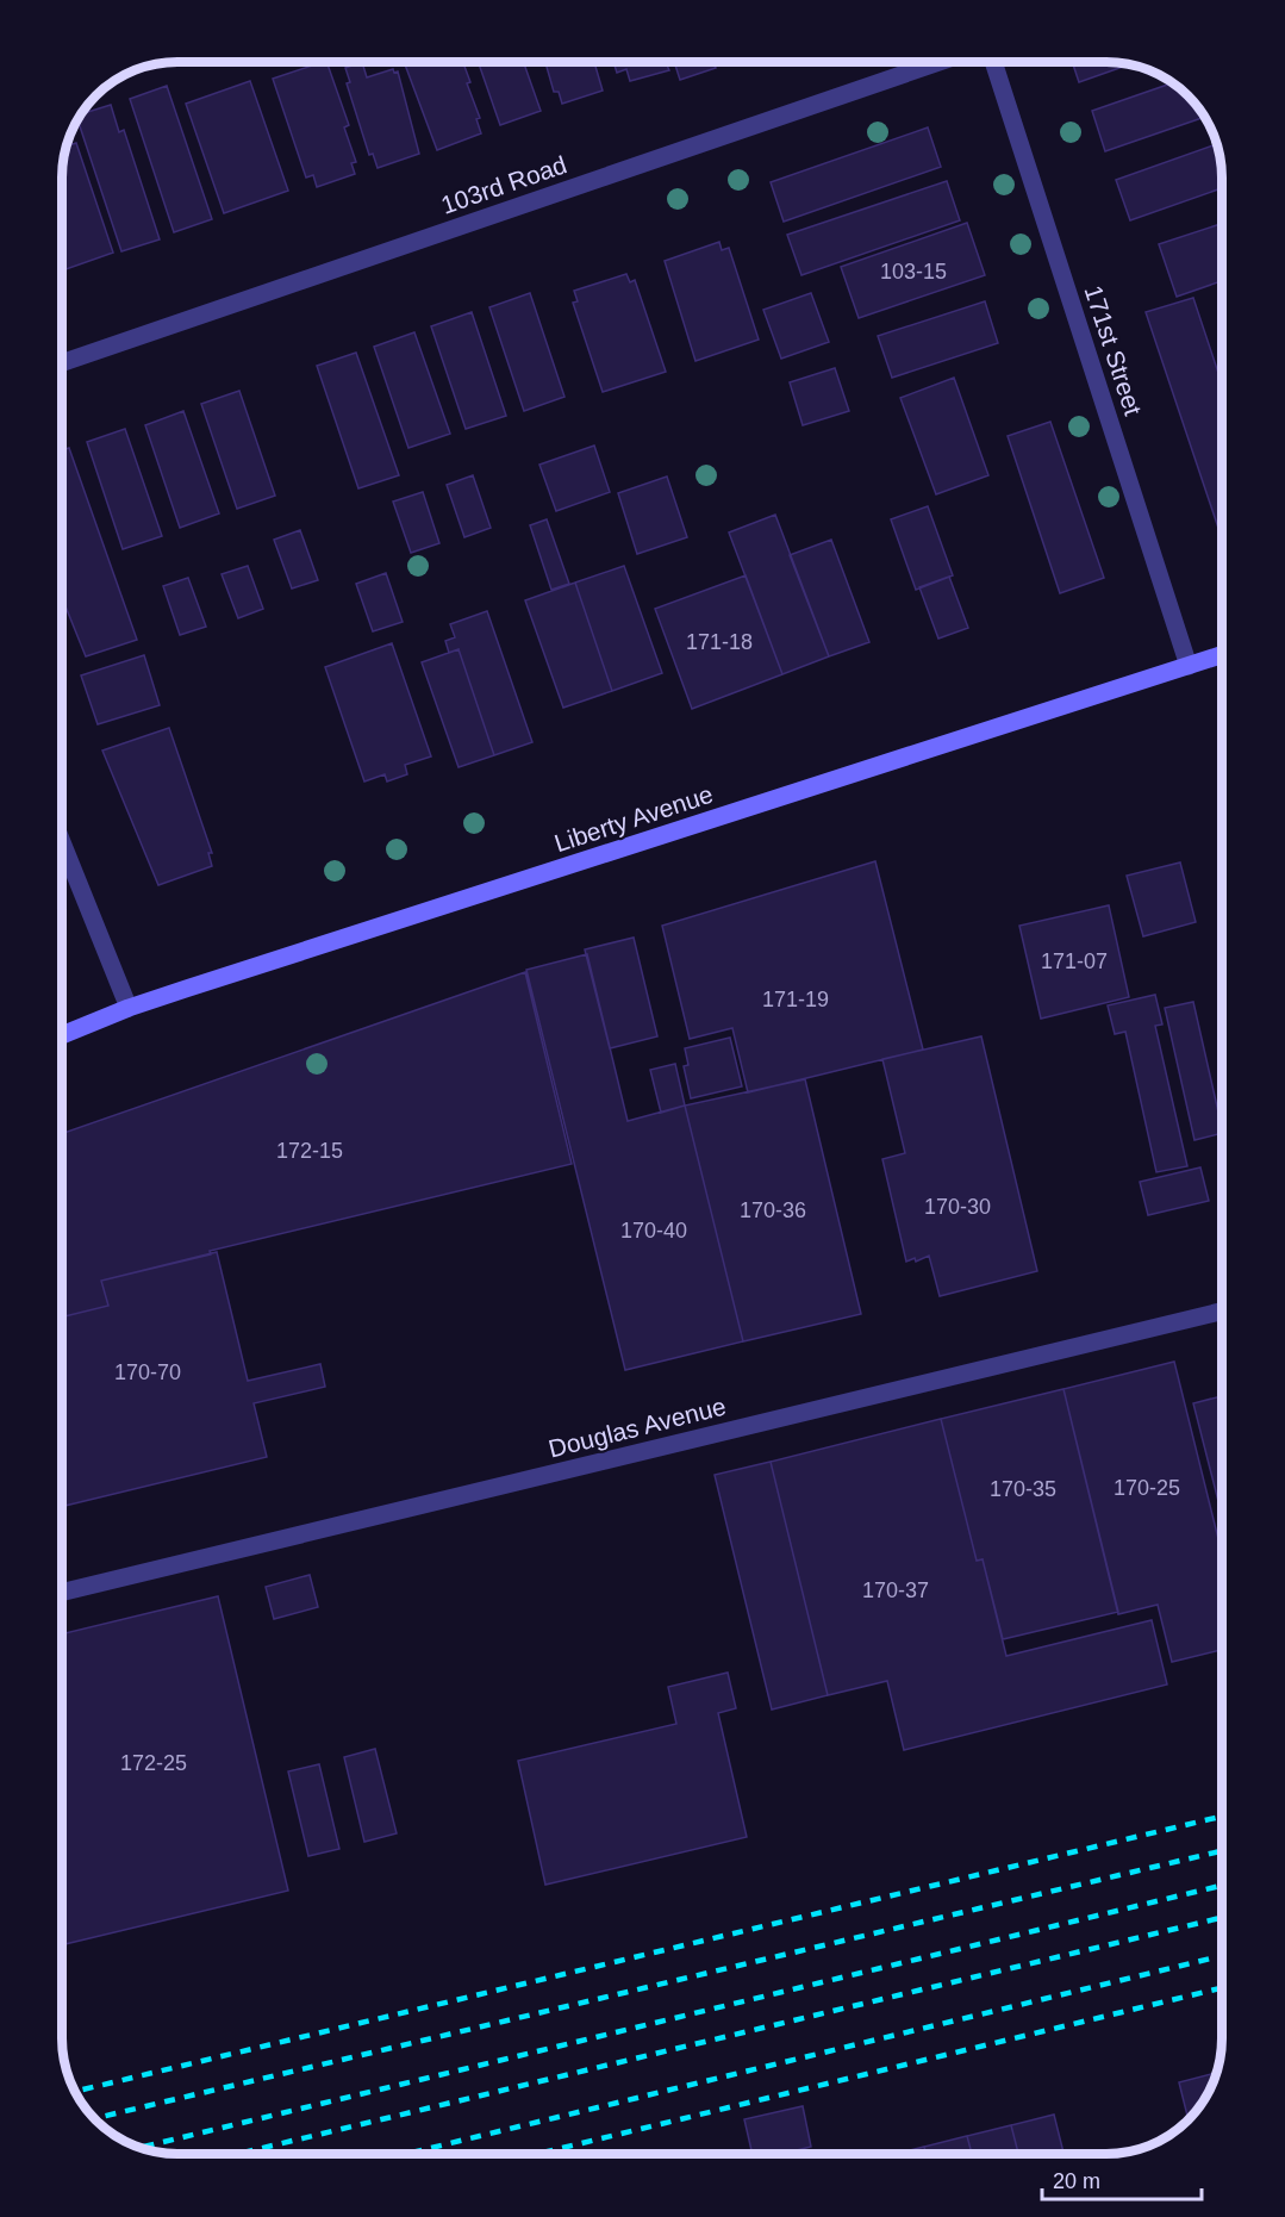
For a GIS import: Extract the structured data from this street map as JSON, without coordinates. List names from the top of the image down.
{
  "streets": {
    "main road": ["Liberty Avenue"],
    "street": ["103rd Road", "171st Street", "Douglas Avenue"]
  },
  "crossings": [
    ["171st Street", "Liberty Avenue"]
  ],
  "house_numbers": [
    "103-15",
    "171-18",
    "171-07",
    "171-19",
    "172-15",
    "170-30",
    "170-36",
    "170-40",
    "170-70",
    "170-25",
    "170-35",
    "170-37",
    "172-25"
  ],
  "scale_bar": "20 m"
}
